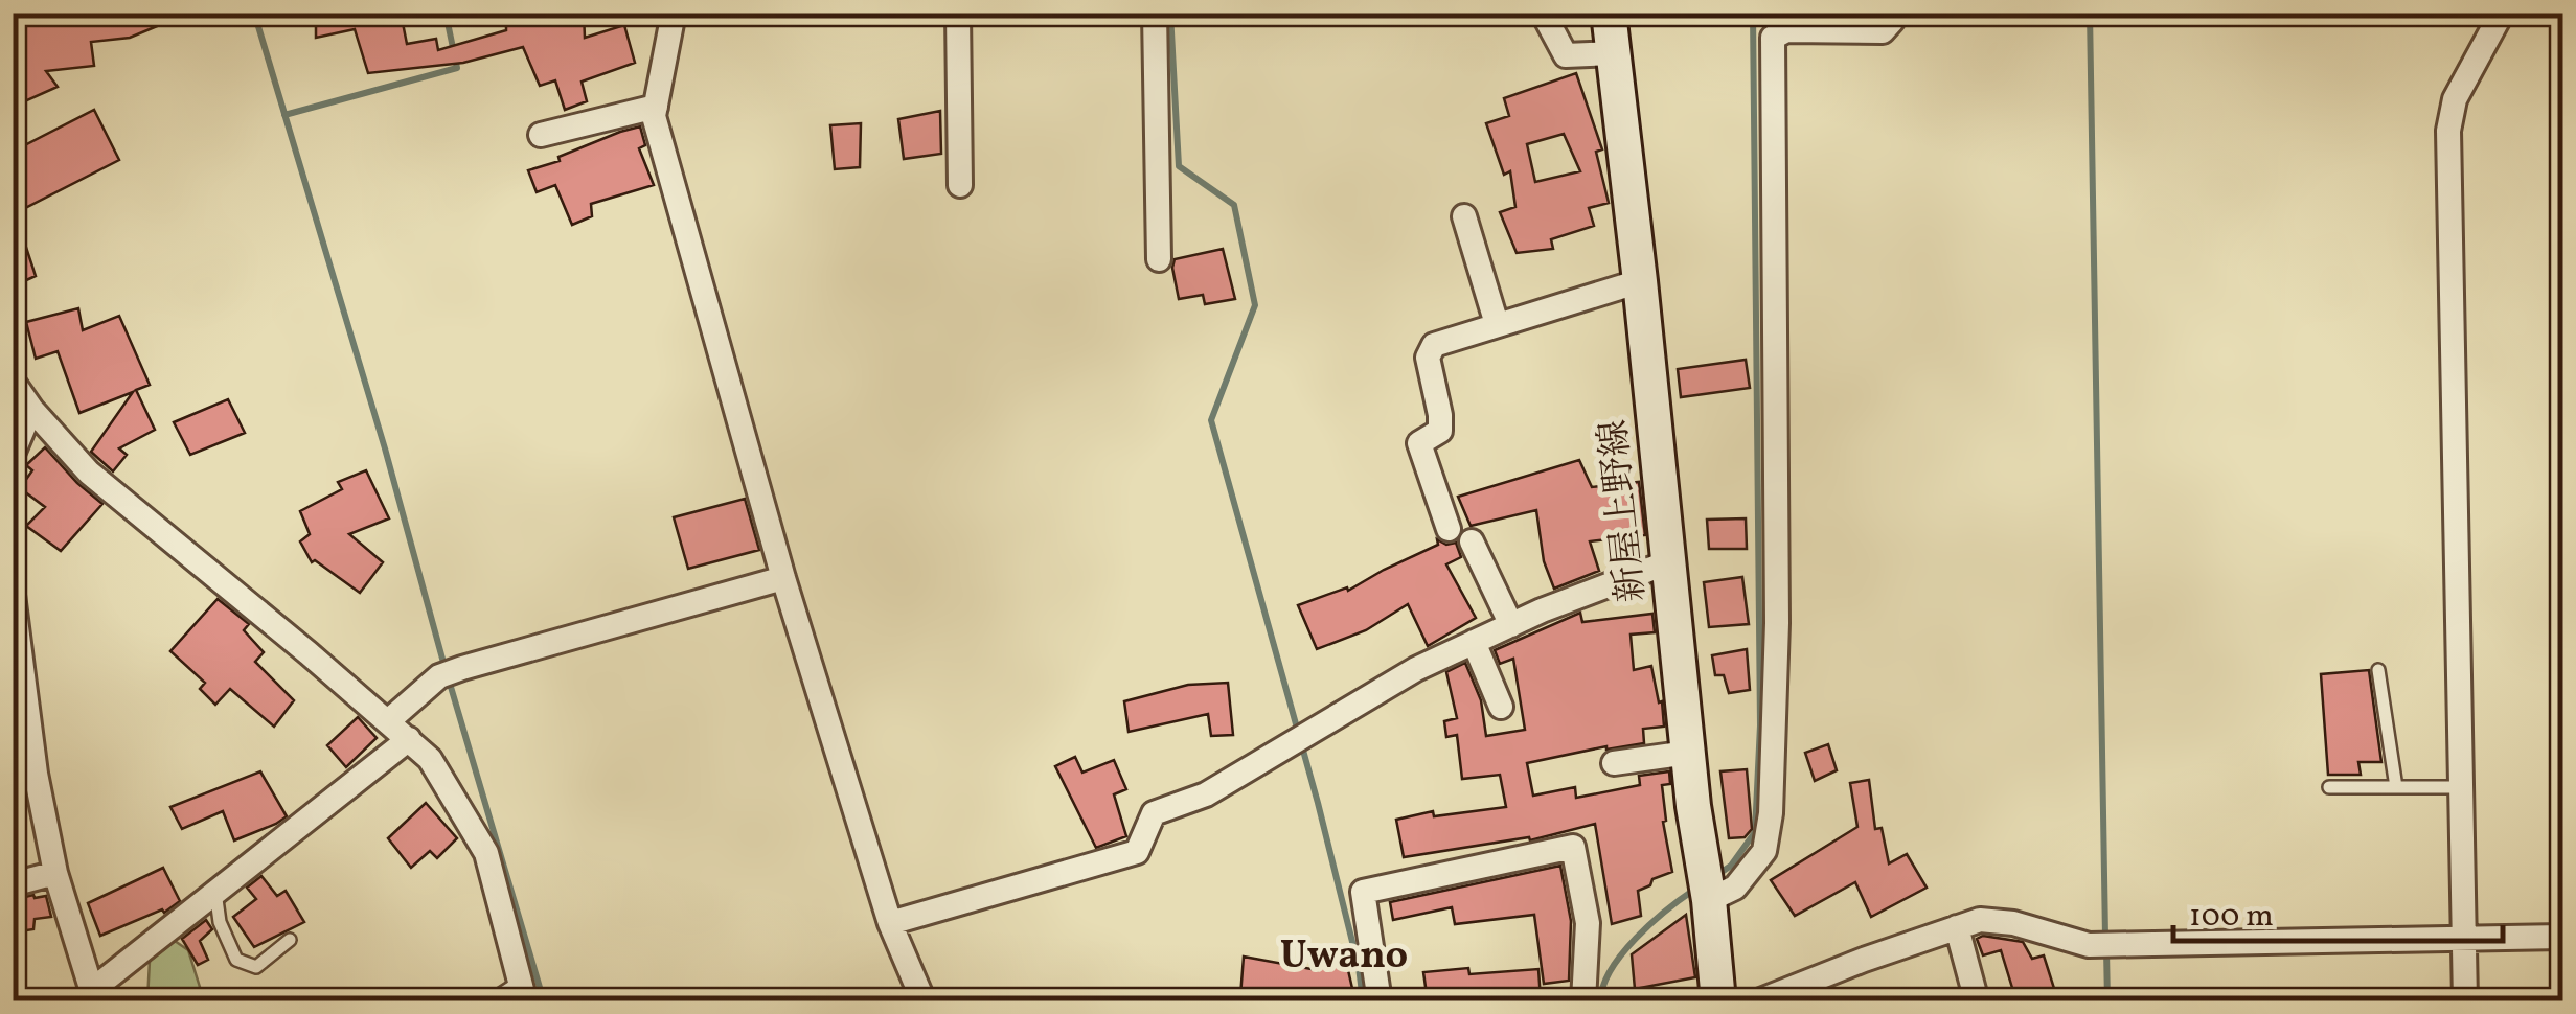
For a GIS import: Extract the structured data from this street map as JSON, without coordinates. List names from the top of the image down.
{
  "streets": {
    "main road": ["新屋上野線"]
  },
  "districts": ["Uwano"],
  "scale_bar": "100 m"
}
